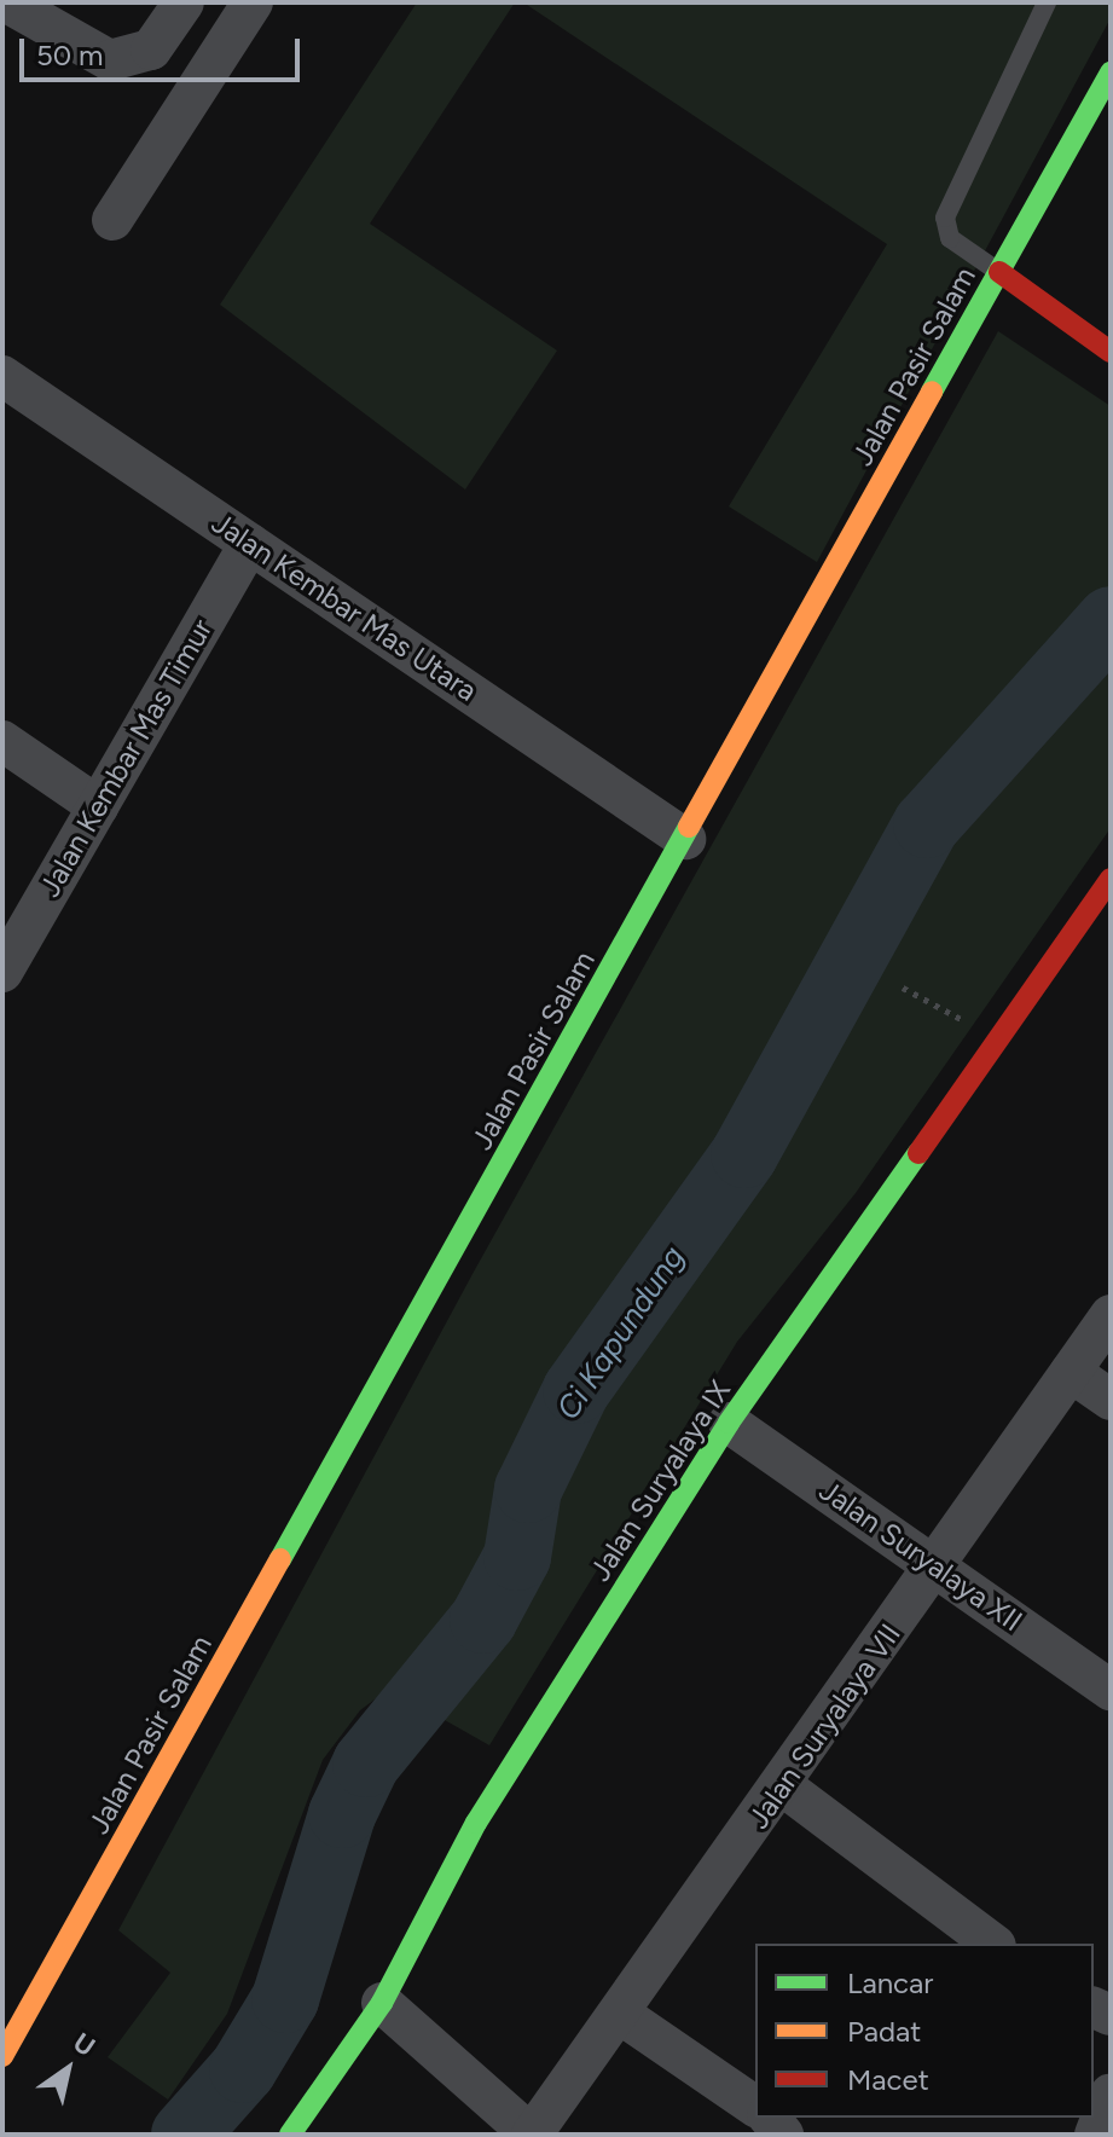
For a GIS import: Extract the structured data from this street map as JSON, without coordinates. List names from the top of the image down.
{
  "streets": {
    "street": [
      "Jalan Pasir Salam",
      "Jalan Kembar Mas Utara",
      "Jalan Kembar Mas Timur",
      "Jalan Suryalaya IX",
      "Jalan Suryalaya XII",
      "Jalan Suryalaya VII"
    ]
  },
  "crossings": [
    ["Jalan Pasir Salam", "Jalan Kembar Mas Utara"],
    ["Jalan Kembar Mas Utara", "Jalan Kembar Mas Timur"],
    ["Jalan Suryalaya IX", "Jalan Suryalaya XII"],
    ["Jalan Suryalaya XII", "Jalan Suryalaya VII"]
  ],
  "water": ["Ci Kapundung"],
  "legend": ["Lancar", "Padat", "Macet"],
  "scale_bar": "50 m",
  "north": "top right"
}
